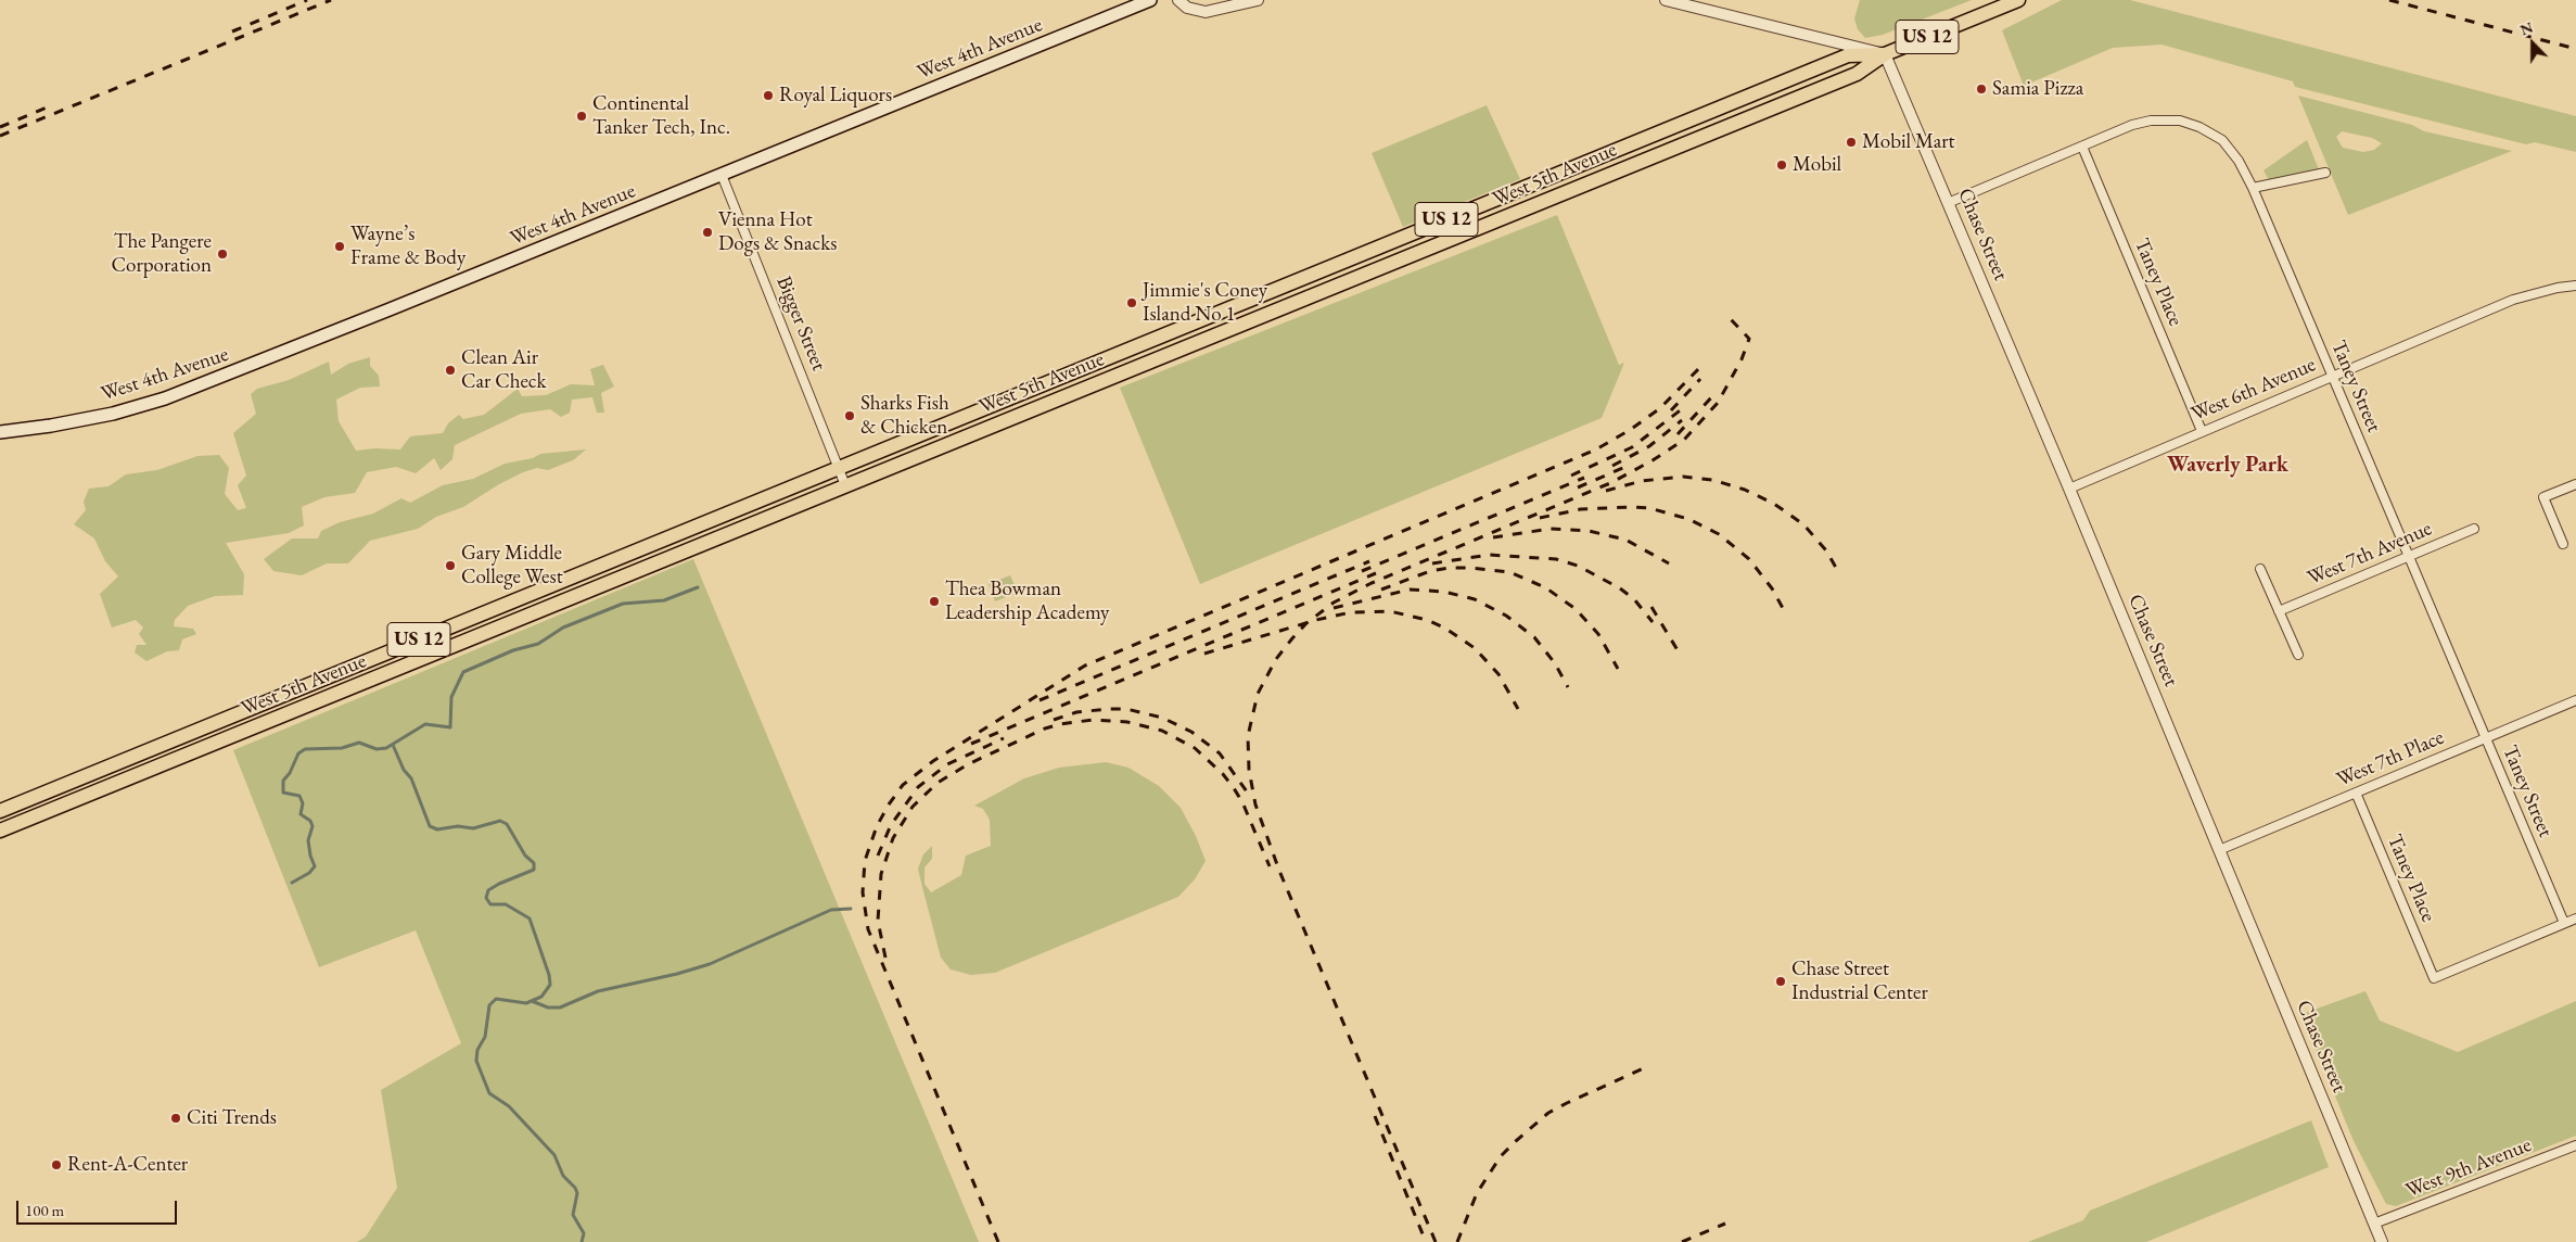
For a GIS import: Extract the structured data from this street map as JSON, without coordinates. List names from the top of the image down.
{
  "streets": {
    "main road": ["US 12", "West 4th Avenue", "West 5th Avenue"],
    "street": [
      "Chase Street",
      "Taney Place",
      "Bigger Street",
      "Taney Street",
      "West 6th Avenue",
      "West 7th Avenue",
      "West 7th Place",
      "West 9th Avenue"
    ]
  },
  "crossings": [
    ["West 4th Avenue", "Bigger Street"],
    ["West 5th Avenue", "Chase Street"],
    ["West 5th Avenue", "Bigger Street"],
    ["Chase Street", "Taney Street"],
    ["Chase Street", "West 6th Avenue"],
    ["Chase Street", "West 7th Place"],
    ["Chase Street", "West 9th Avenue"],
    ["Taney Place", "Taney Street"],
    ["Taney Place", "West 6th Avenue"],
    ["Taney Place", "West 7th Place"],
    ["Taney Street", "West 6th Avenue"],
    ["Taney Street", "West 7th Avenue"],
    ["Taney Street", "West 7th Place"]
  ],
  "districts": ["Waverly Park"],
  "places": [
    "Samia Pizza",
    "Royal Liquors",
    "Continental Tanker Tech, Inc.",
    "Mobil Mart",
    "Mobil",
    "Vienna Hot Dogs & Snacks",
    "Wayne’s Frame & Body",
    "The Pangere Corporation",
    "Jimmie's Coney Island No 1",
    "Clean Air Car Check",
    "Sharks Fish & Chicken",
    "Gary Middle College West",
    "Thea Bowman Leadership Academy",
    "Chase Street Industrial Center",
    "Citi Trends",
    "Rent-A-Center"
  ],
  "scale_bar": "100 m",
  "north": "top"
}
